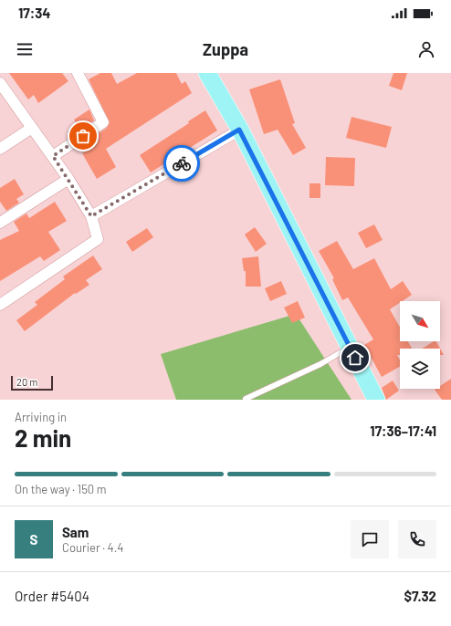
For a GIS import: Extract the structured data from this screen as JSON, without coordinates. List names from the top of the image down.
{
  "scale_bar": "20 m",
  "north": "bottom right",
  "page": {
    "status": "17:34",
    "header": "Zuppa",
    "scale": "20 m",
    "heading": ["2 min", "Arriving in", "17:36–17:41"],
    "panel": [
      "Sam",
      "Courier · 4.4",
      "Order #5404",
      "$7.32"
    ],
    "bar": "On the way · 150 m",
    "round": "S"
  }
}
